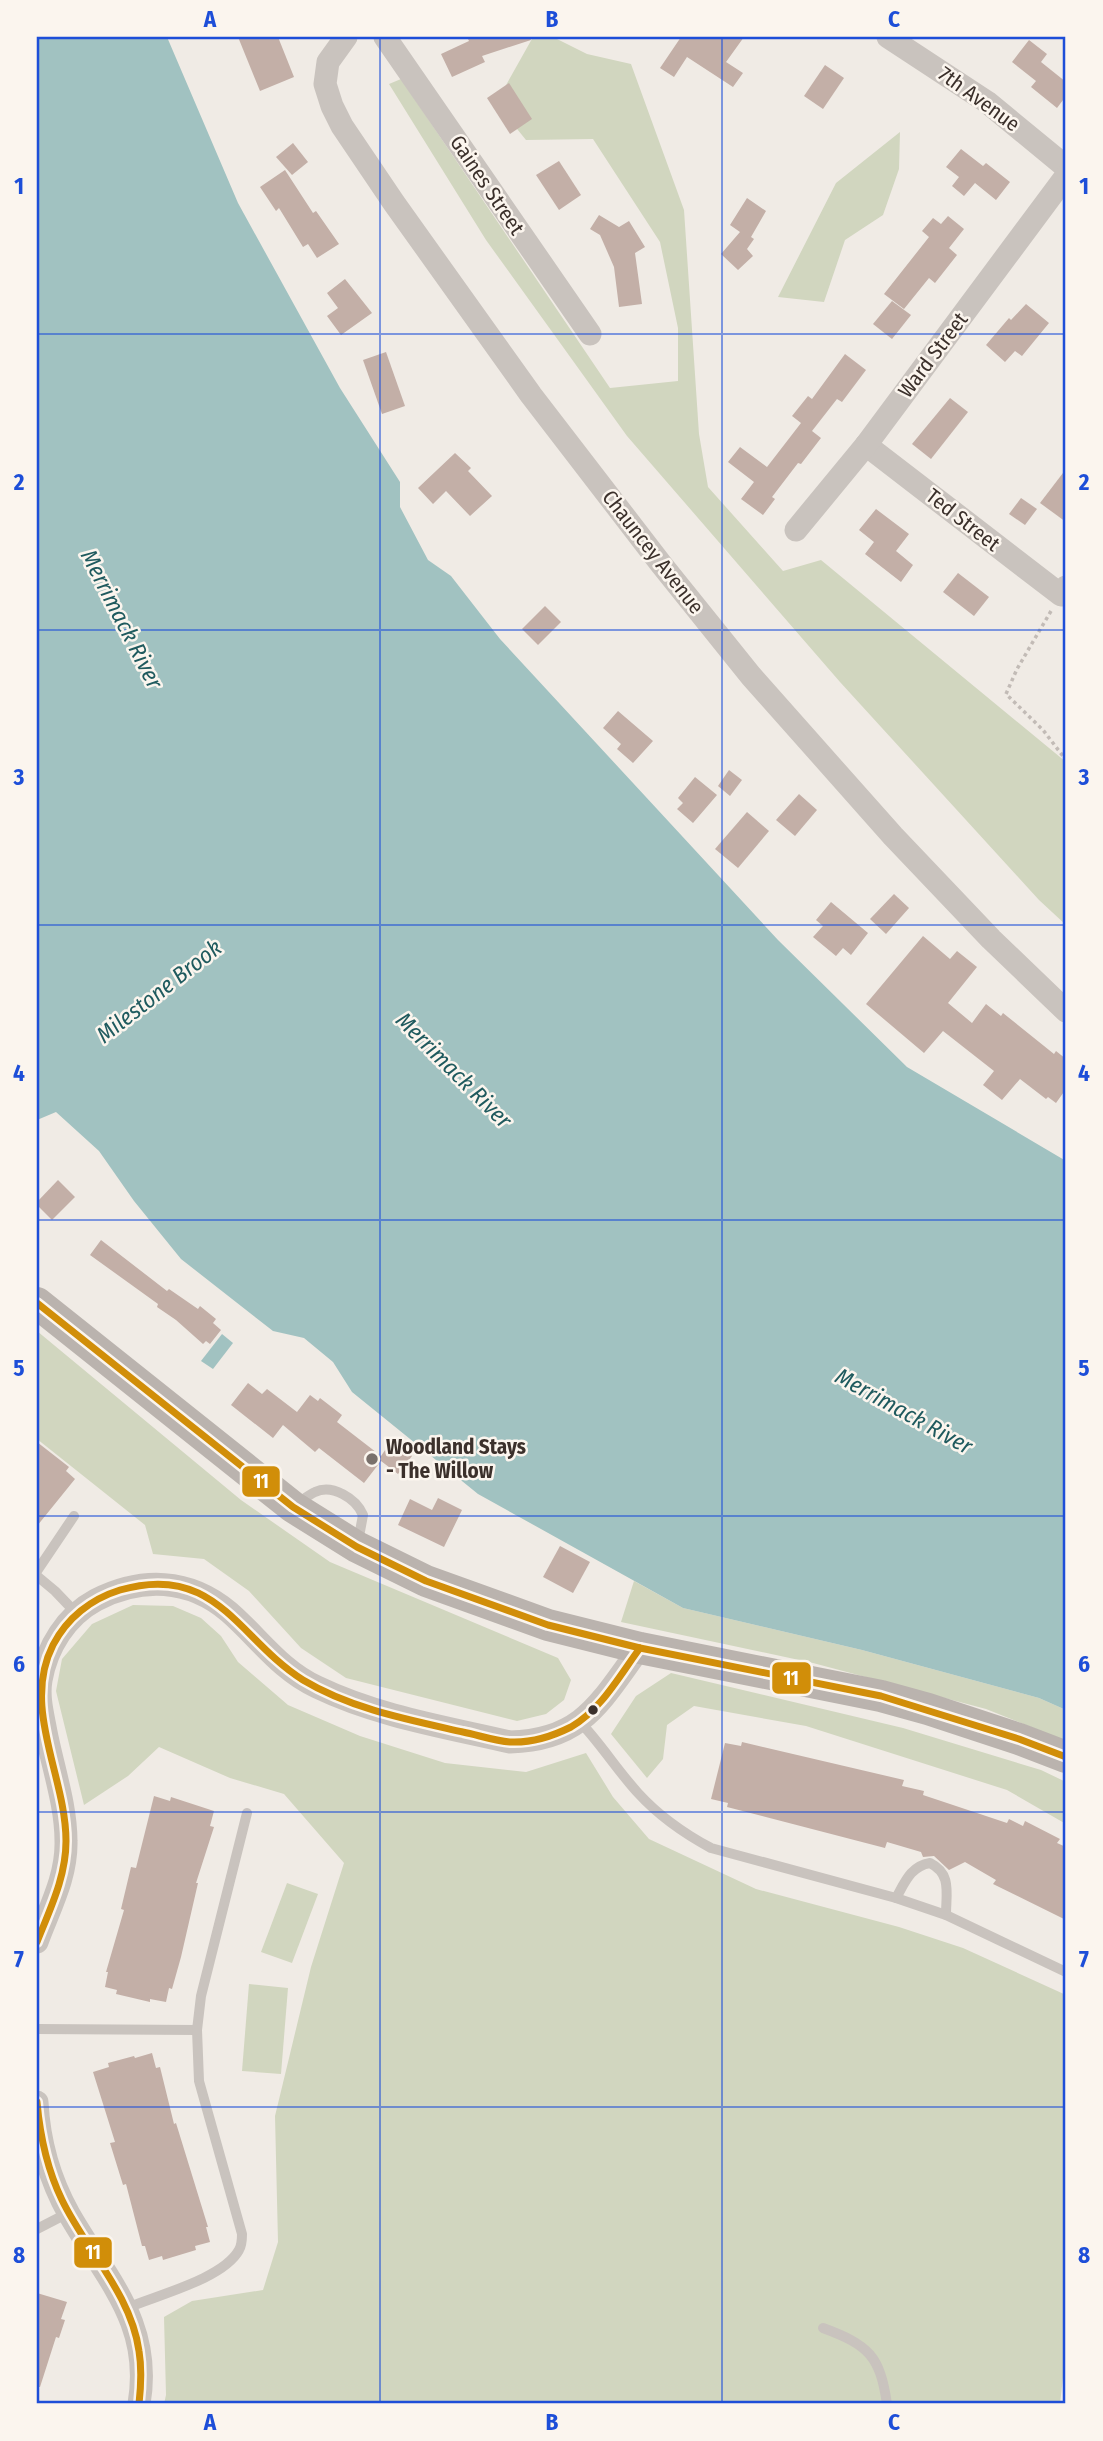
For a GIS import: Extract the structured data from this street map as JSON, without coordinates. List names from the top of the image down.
{
  "streets": {
    "street": [
      "7th Avenue",
      "Gaines Street",
      "Ward Street",
      "Ted Street",
      "Chauncey Avenue"
    ]
  },
  "crossings": [
    ["Ward Street", "Ted Street"]
  ],
  "water": ["Merrimack River", "Milestone Brook"],
  "places": ["Woodland Stays - The Willow"],
  "lines": ["transit line 11"],
  "grid": {
    "columns": ["A", "B", "C"],
    "rows": [
      "1",
      "2",
      "3",
      "4",
      "5",
      "6",
      "7",
      "8"
    ]
  }
}
